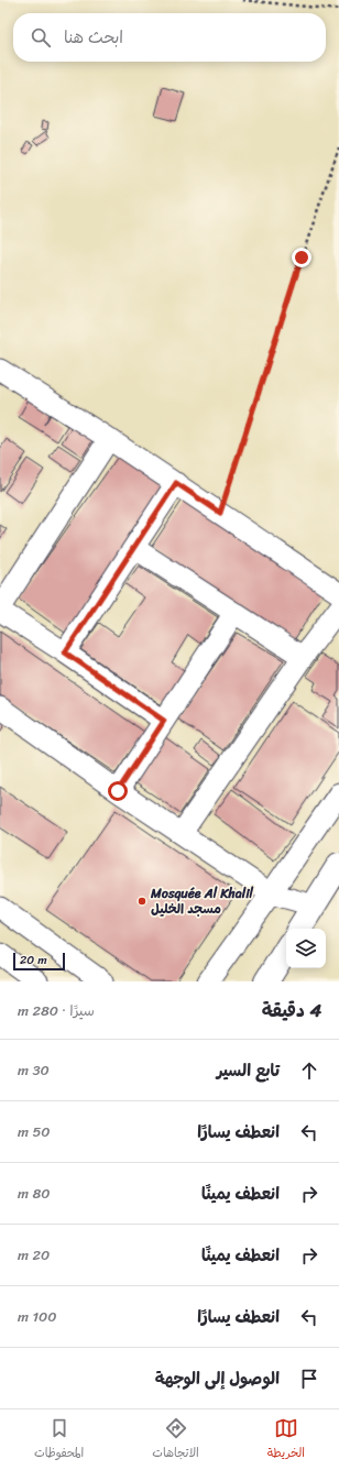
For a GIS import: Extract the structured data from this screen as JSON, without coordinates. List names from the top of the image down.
{
  "places": ["Mosquée Al Khalil مسجد الخليل"],
  "scale_bar": "20 m",
  "page": {
    "search": "ابحث هنا",
    "scale": "20 m",
    "heading": ["4 دقيقة", "سيرًا · 280 m"],
    "list": [
      ["تابع السير", "30 m"],
      ["انعطف يسارًا", "50 m"],
      ["انعطف يمينًا", "80 m"],
      ["انعطف يمينًا", "20 m"],
      ["انعطف يسارًا", "100 m"],
      "الوصول إلى الوجهة"
    ],
    "nav": ["الخريطة", "الاتجاهات", "المحفوظات"]
  }
}
